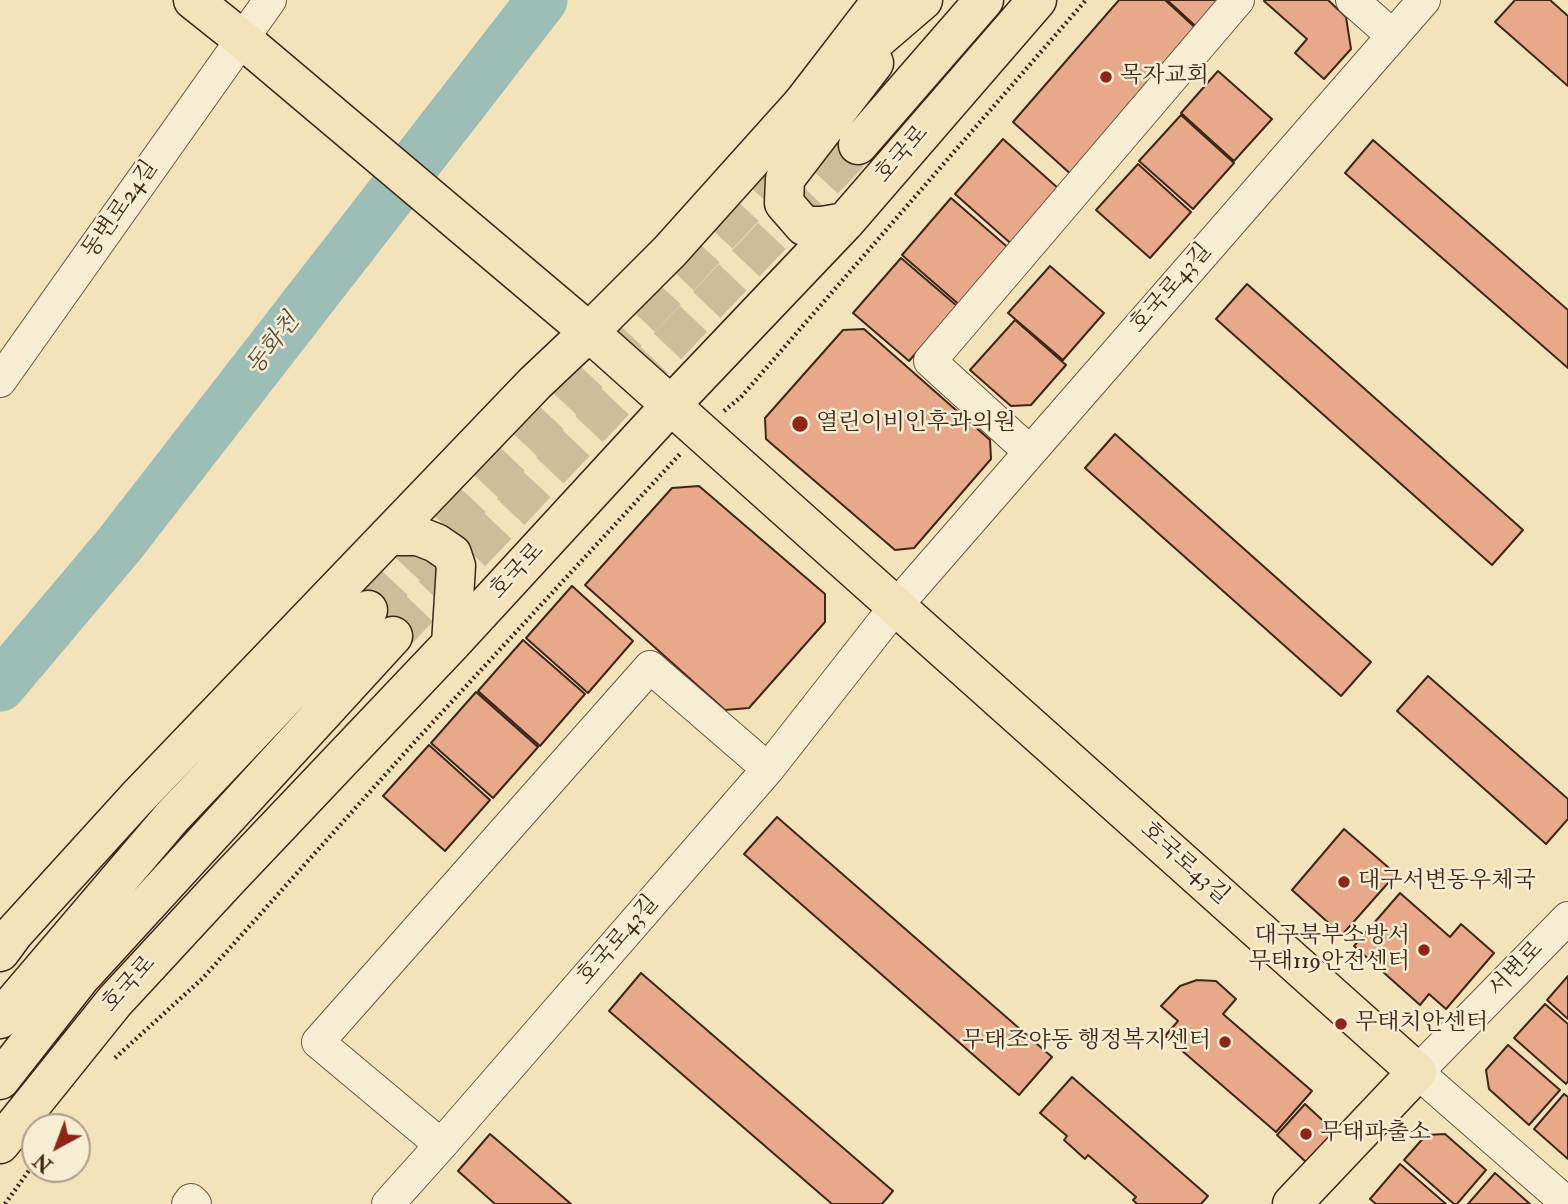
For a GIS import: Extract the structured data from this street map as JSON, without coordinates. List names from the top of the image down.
{
  "streets": {
    "main road": ["호국로", "호국로43길", "서변로"],
    "street": ["동변로24길"]
  },
  "crossings": [
    ["호국로", "호국로43길"],
    ["동변로24길", "호국로43길"],
    ["호국로43길", "서변로"]
  ],
  "water": ["동화천"],
  "places": [
    "목자교회",
    "열린이비인후과의원",
    "대구서변동우체국",
    "대구북부소방서 무태119안전센터",
    "무태치안센터",
    "무태조야동 행정복지센터",
    "무태파출소"
  ],
  "north": "bottom left"
}
